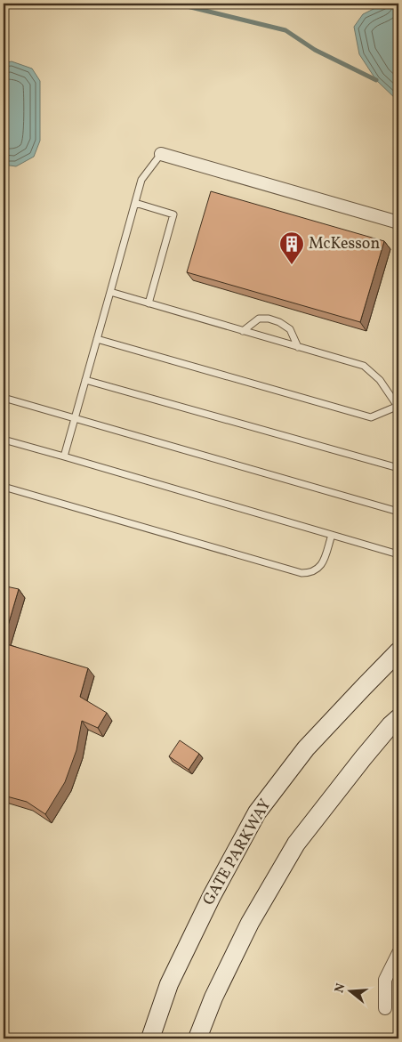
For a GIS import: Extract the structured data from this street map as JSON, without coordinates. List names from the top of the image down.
{
  "streets": {
    "main road": ["GATE PARKWAY"]
  },
  "places": {
    "building": ["McKesson"]
  },
  "north": "left"
}
